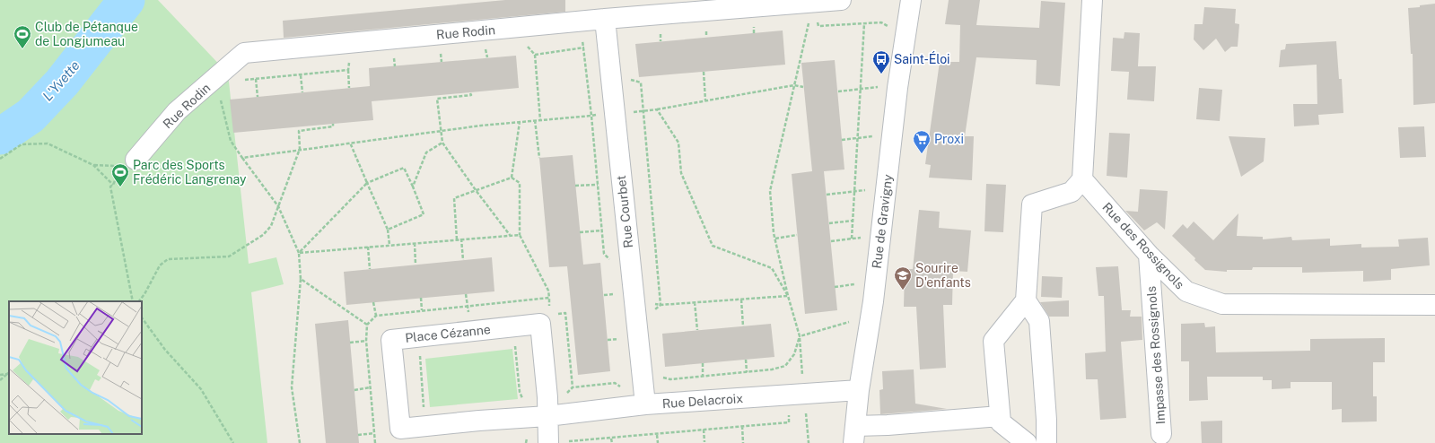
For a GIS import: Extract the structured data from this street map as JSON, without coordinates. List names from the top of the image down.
{
  "streets": {
    "street": [
      "Rue Rodin",
      "Rue Courbet",
      "Rue de Gravigny",
      "Rue des Rossignols",
      "Place Cézanne",
      "Impasse des Rossignols",
      "Rue Delacroix"
    ]
  },
  "crossings": [
    ["Rue Rodin", "Rue Courbet"],
    ["Rue Courbet", "Rue Delacroix"],
    ["Rue de Gravigny", "Rue Delacroix"],
    ["Rue des Rossignols", "Impasse des Rossignols"],
    ["Place Cézanne", "Rue Delacroix"]
  ],
  "water": ["L'Yvette"],
  "places": {
    "sports": ["Club de Pétanque de Longjumeau", "Parc des Sports Frédéric Langrenay"],
    "bus stop": ["Saint-Éloi"],
    "supermarket": ["Proxi"],
    "school or university": ["Sourire D'enfants"]
  }
}
